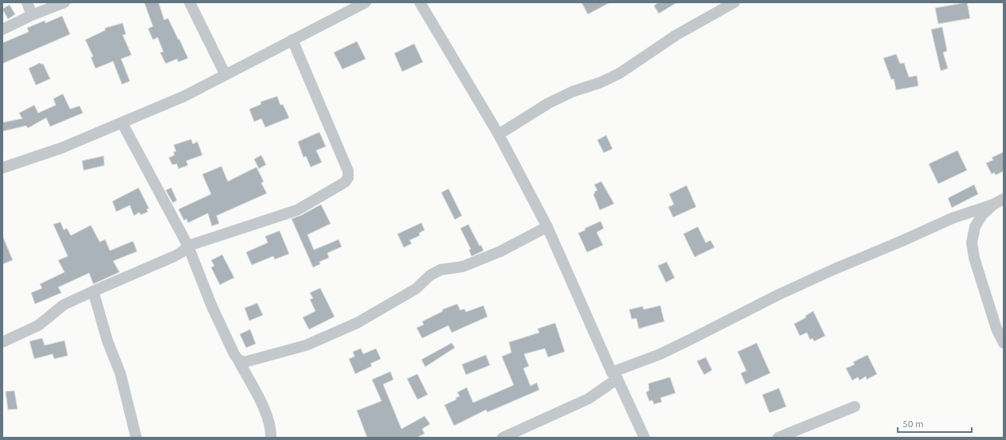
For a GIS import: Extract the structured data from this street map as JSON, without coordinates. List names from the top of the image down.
{
  "scale_bar": "50 m"
}
